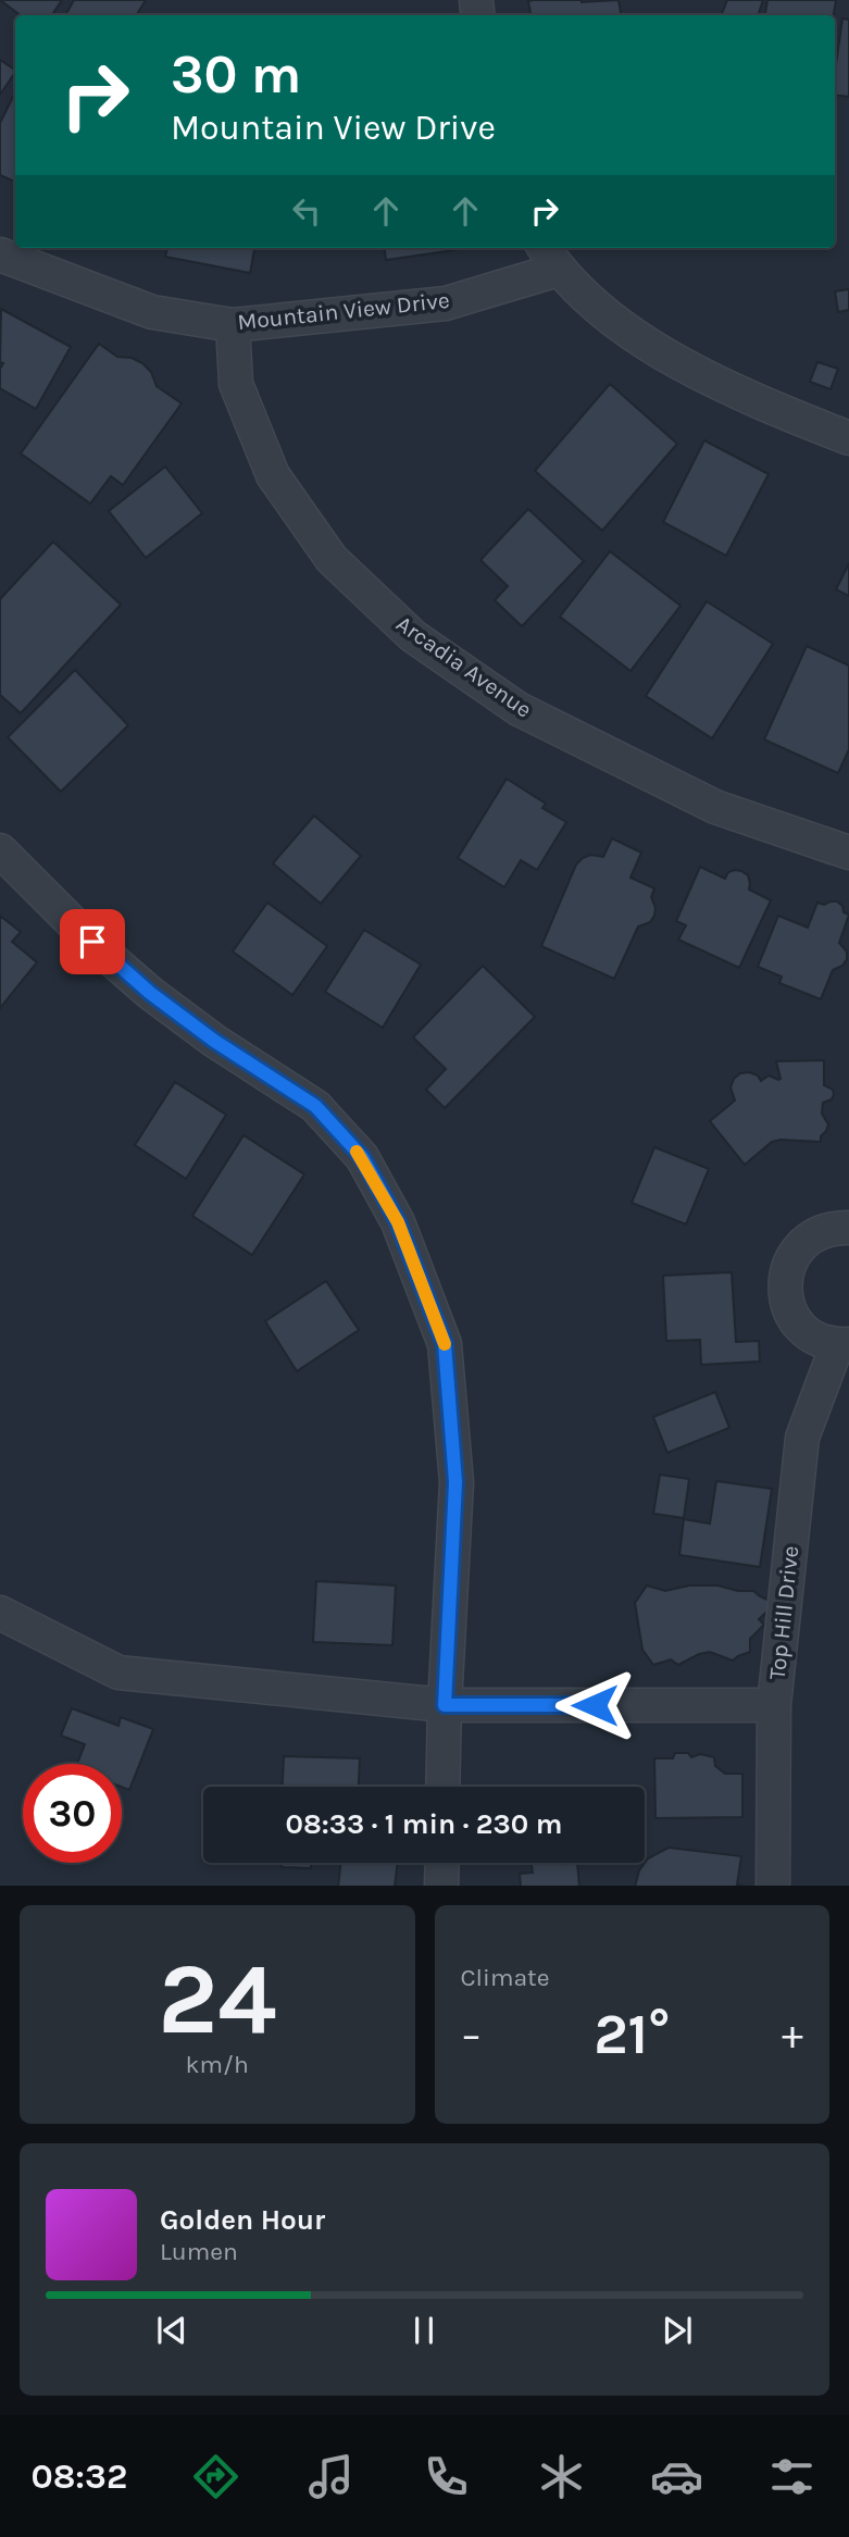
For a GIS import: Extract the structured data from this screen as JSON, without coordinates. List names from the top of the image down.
{
  "streets": {
    "street": ["Mountain View Drive", "Arcadia Avenue", "Top Hill Drive"]
  },
  "crossings": [
    ["Mountain View Drive", "Arcadia Avenue"]
  ],
  "page": {
    "turn": ["30 m", "Mountain View Drive"],
    "limit": "30",
    "trip": "08:33 · 1 min · 230 m",
    "tile": [
      ["24", "km/h"],
      "Climate"
    ],
    "heat": ["−", "21°", "+"],
    "song": ["Golden Hour", "Lumen"],
    "tabs": "08:32"
  }
}
